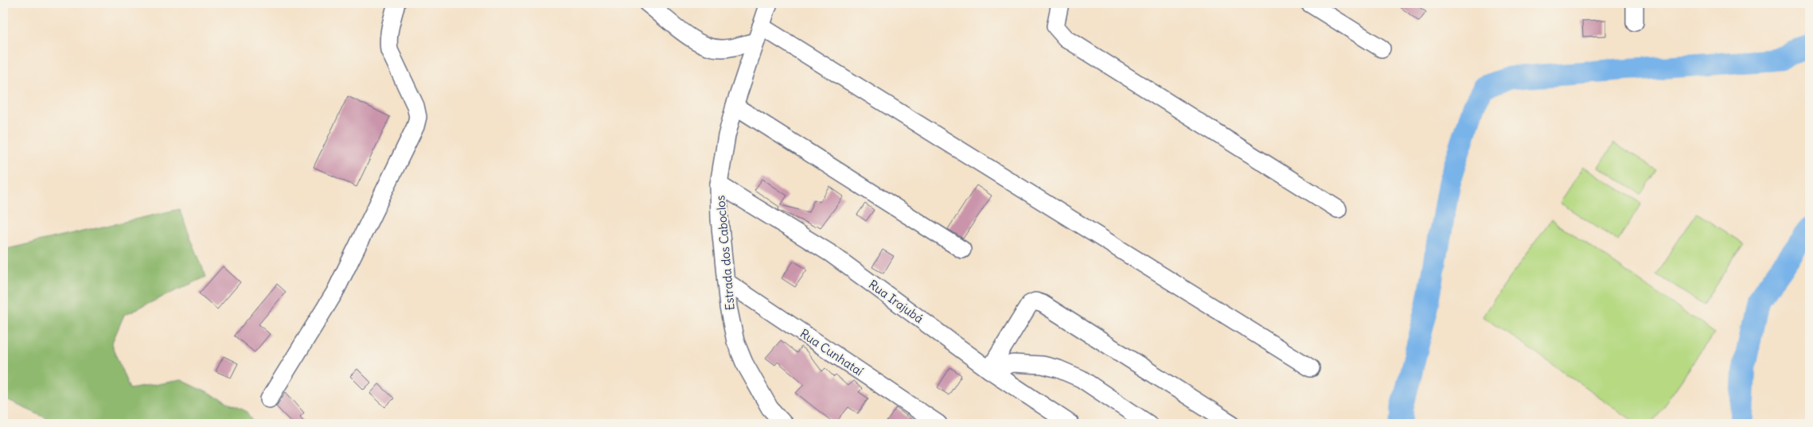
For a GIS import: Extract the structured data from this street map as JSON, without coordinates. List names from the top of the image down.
{
  "streets": {
    "street": ["Estrada dos Caboclos", "Rua Irajubá", "Rua Cunhataí"]
  },
  "crossings": [
    ["Estrada dos Caboclos", "Rua Irajubá"],
    ["Estrada dos Caboclos", "Rua Cunhataí"]
  ]
}
